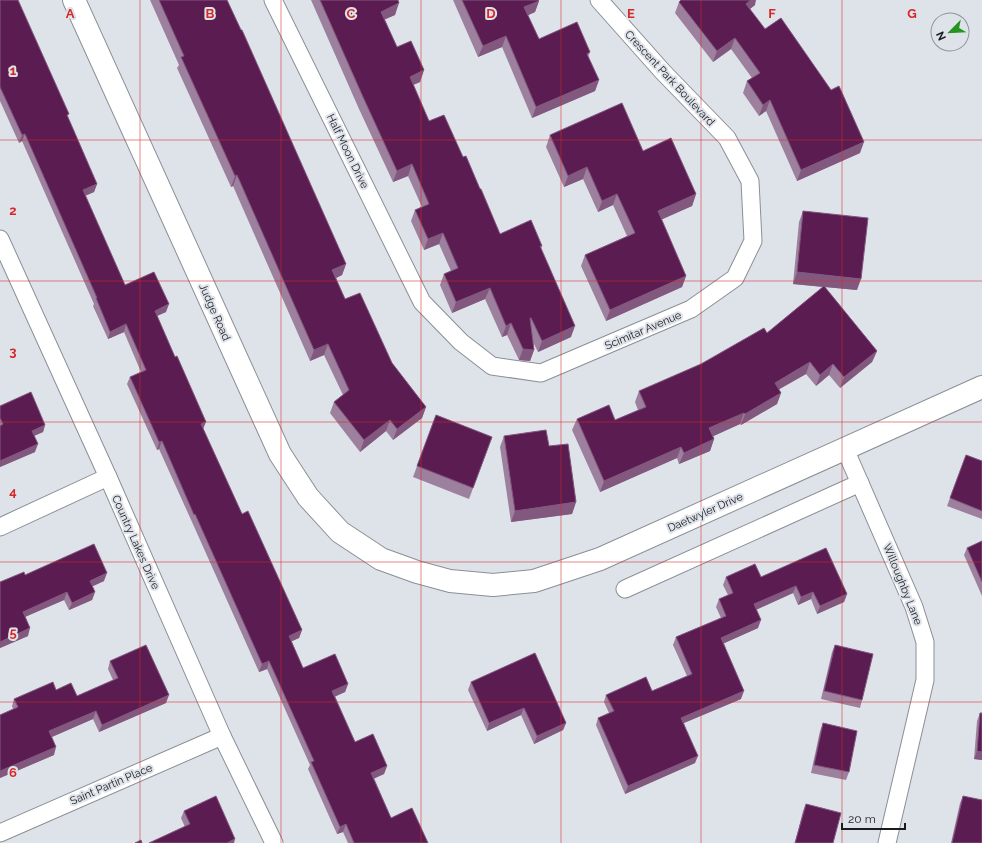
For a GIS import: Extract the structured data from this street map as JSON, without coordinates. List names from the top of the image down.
{
  "streets": {
    "street": [
      "Crescent Park Boulevard",
      "Half Moon Drive",
      "Judge Road",
      "Scimitar Avenue",
      "Daetwyler Drive",
      "Country Lakes Drive",
      "Willoughby Lane",
      "Saint Partin Place"
    ]
  },
  "crossings": [
    ["Crescent Park Boulevard", "Scimitar Avenue"],
    ["Half Moon Drive", "Scimitar Avenue"],
    ["Judge Road", "Daetwyler Drive"],
    ["Daetwyler Drive", "Willoughby Lane"],
    ["Country Lakes Drive", "Saint Partin Place"]
  ],
  "scale_bar": "20 m",
  "north": "bottom left",
  "grid": {
    "columns": [
      "A",
      "B",
      "C",
      "D",
      "E",
      "F",
      "G"
    ],
    "rows": [
      "1",
      "2",
      "3",
      "4",
      "5",
      "6"
    ]
  }
}
